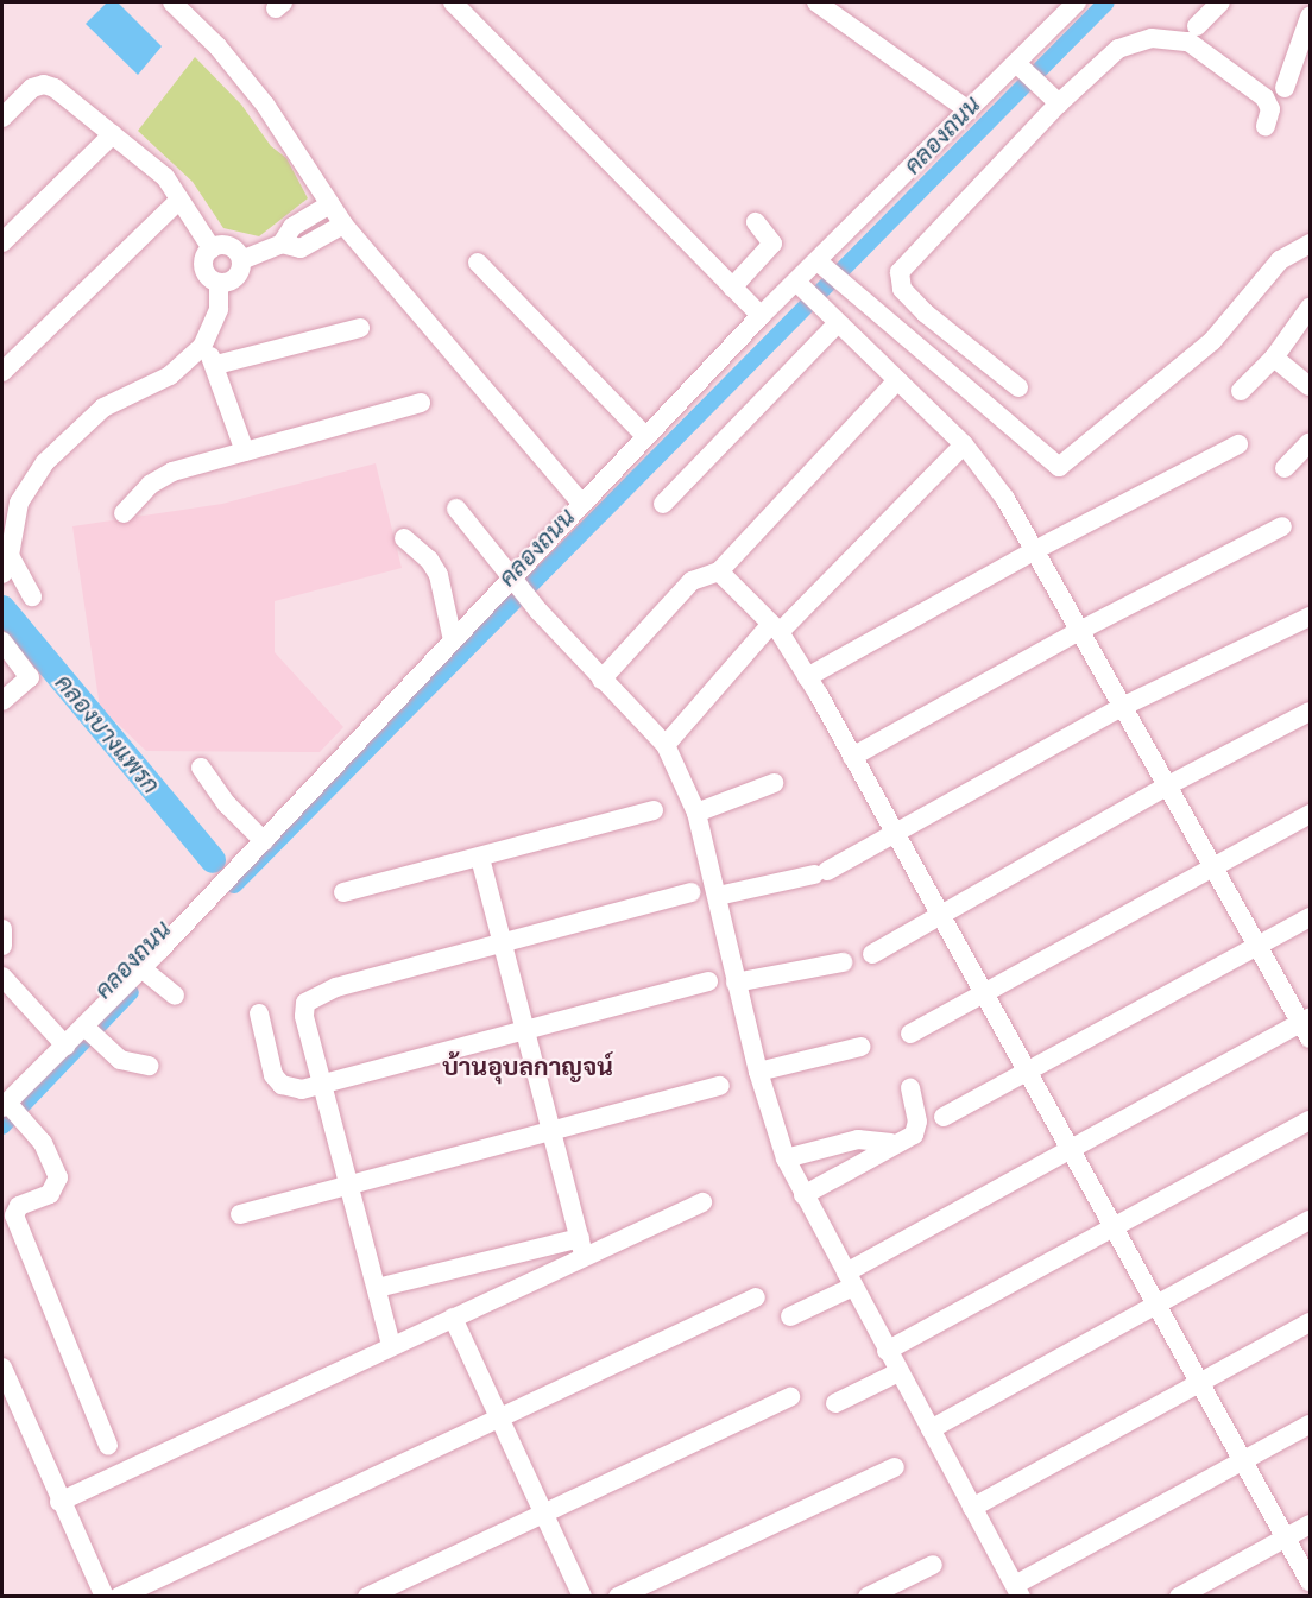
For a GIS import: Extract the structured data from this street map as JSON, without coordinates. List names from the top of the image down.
{
  "districts": ["บ้านอุบลกาญจน์"],
  "water": ["คลองถนน", "คลองบางแพรก"]
}
